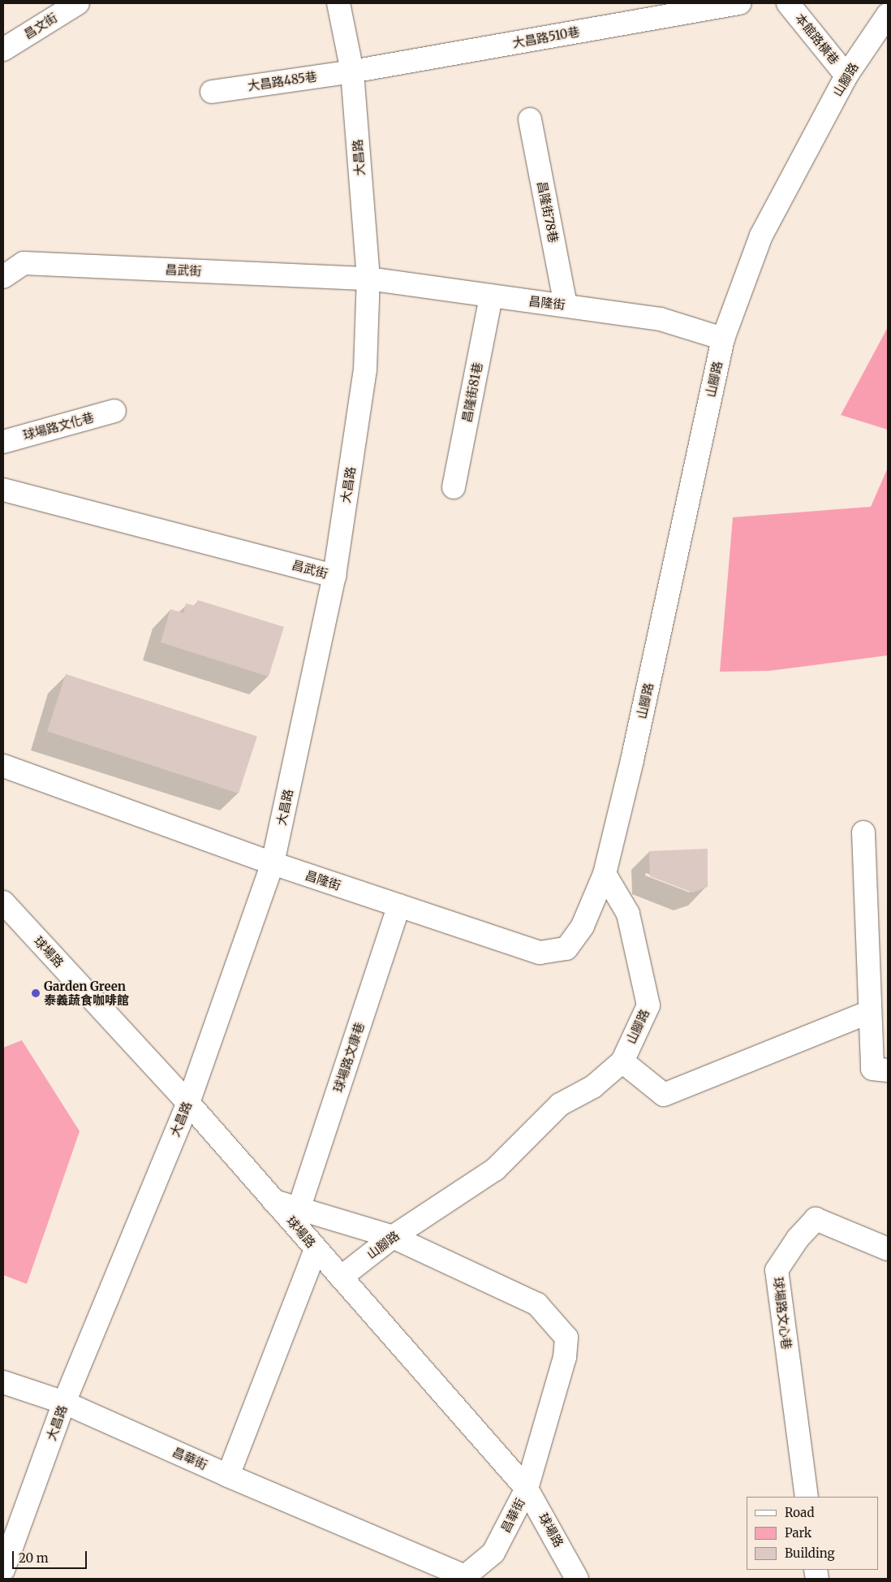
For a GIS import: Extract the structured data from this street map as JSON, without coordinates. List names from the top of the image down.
{
  "streets": {
    "street": [
      "昌文街",
      "大昌路510巷",
      "本館路橫巷",
      "山腳路",
      "大昌路485巷",
      "大昌路",
      "昌隆街78巷",
      "昌武街",
      "昌隆街",
      "昌隆街81巷",
      "球場路文化巷",
      "球場路",
      "球場路文康巷",
      "球場路文心巷",
      "昌華街"
    ]
  },
  "crossings": [
    ["大昌路510巷", "大昌路485巷"],
    ["大昌路510巷", "大昌路"],
    ["本館路橫巷", "山腳路"],
    ["山腳路", "昌隆街"],
    ["山腳路", "球場路"],
    ["山腳路", "昌華街"],
    ["大昌路485巷", "大昌路"],
    ["大昌路", "昌武街"],
    ["大昌路", "昌隆街"],
    ["大昌路", "球場路"],
    ["大昌路", "昌華街"],
    ["昌隆街78巷", "昌隆街"],
    ["昌武街", "昌隆街"],
    ["昌隆街", "昌隆街81巷"],
    ["昌隆街", "球場路文康巷"],
    ["球場路", "昌華街"],
    ["球場路文康巷", "昌華街"]
  ],
  "places": ["Garden Green 泰義蔬食咖啡館"],
  "legend": ["Road", "Park", "Building"],
  "scale_bar": "20 m"
}
